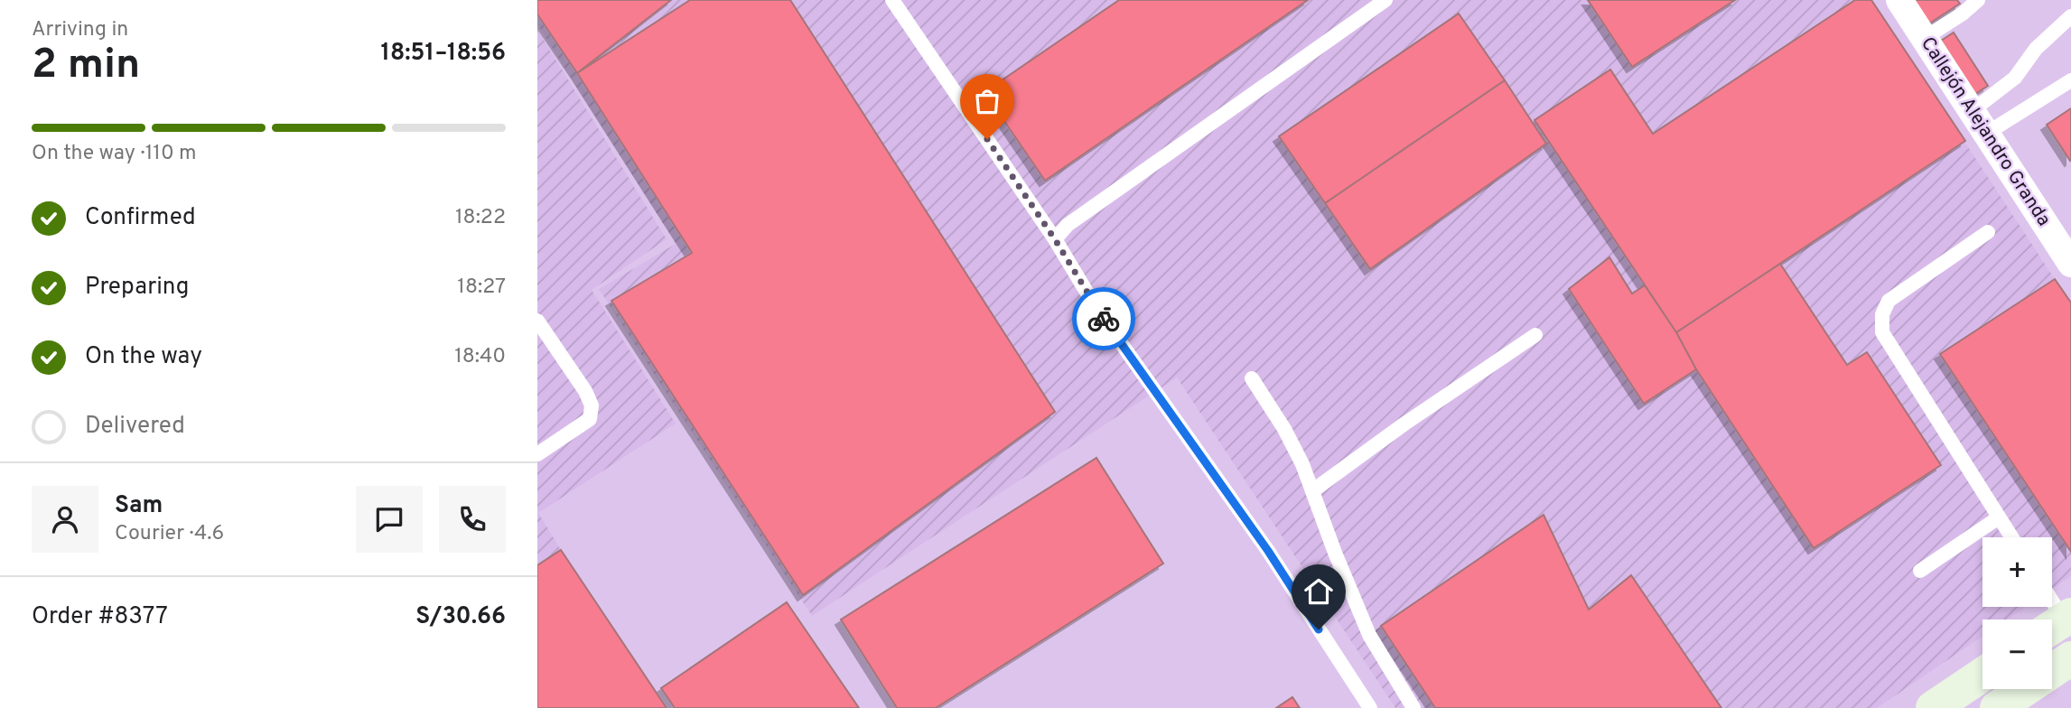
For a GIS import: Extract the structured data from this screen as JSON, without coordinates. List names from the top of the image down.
{
  "streets": {
    "street": ["Callejón Alejandro Granda"]
  },
  "page": {
    "heading": ["2 min", "Arriving in", "18:51–18:56"],
    "panel": [
      "Sam",
      "Courier · 4.6",
      "Order #8377",
      "S/30.66"
    ],
    "bar": "On the way · 110 m",
    "list": [
      ["Confirmed", "18:22"],
      ["Preparing", "18:27"],
      ["On the way", "18:40"],
      "Delivered"
    ],
    "map_buttons": ["+", "−"]
  }
}
